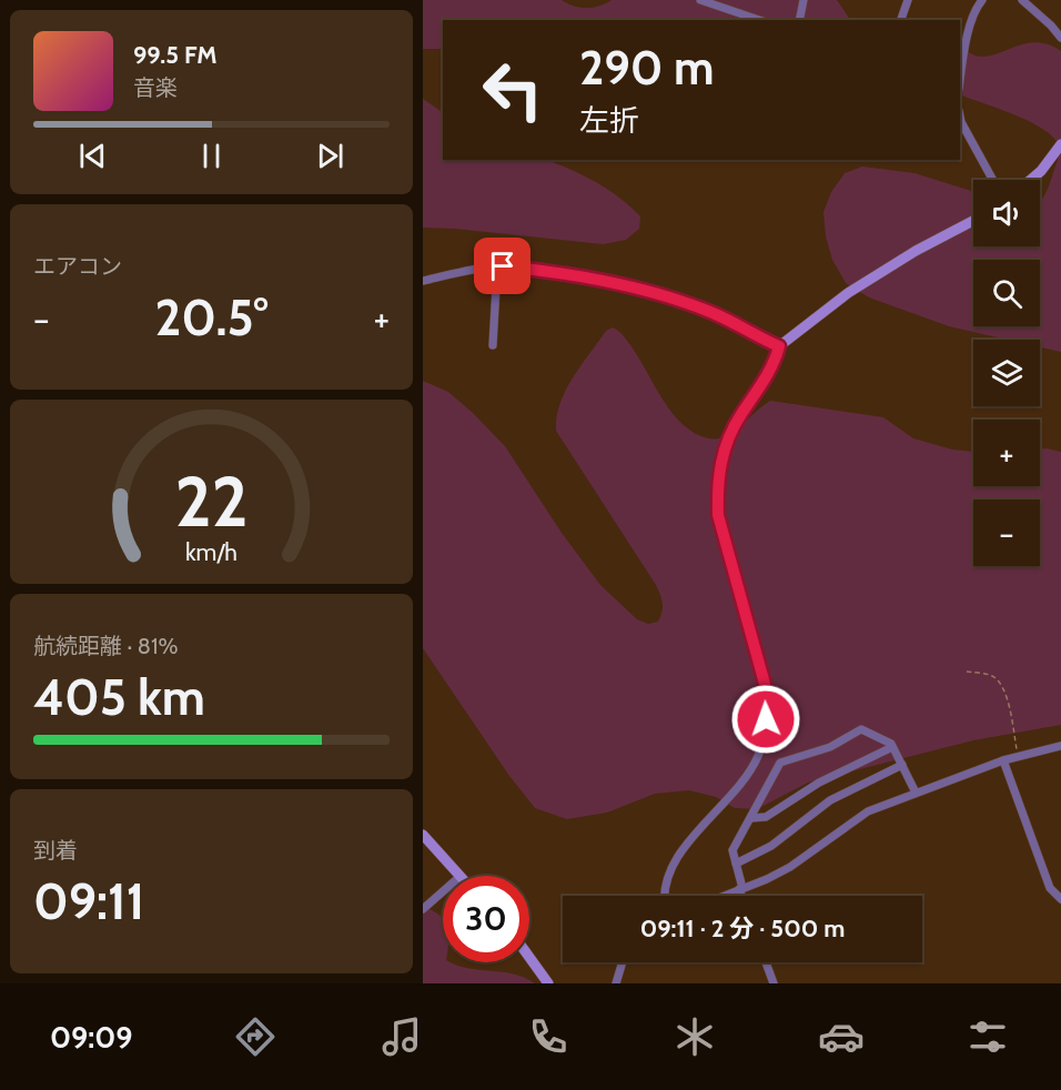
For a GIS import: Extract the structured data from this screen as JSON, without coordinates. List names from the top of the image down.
{
  "page": {
    "turn": ["290 m", "左折"],
    "song": ["99.5 FM", "音楽"],
    "map_buttons": ["+", "−"],
    "tile": [
      "エアコン",
      ["航続距離 · 81%", "405 km"],
      ["到着", "09:11"]
    ],
    "heat": ["−", "20.5°", "+"],
    "limit": "30",
    "trip": "09:11 · 2 分 · 500 m",
    "tabs": "09:09",
    "gauge": ["22", "km/h"]
  }
}
